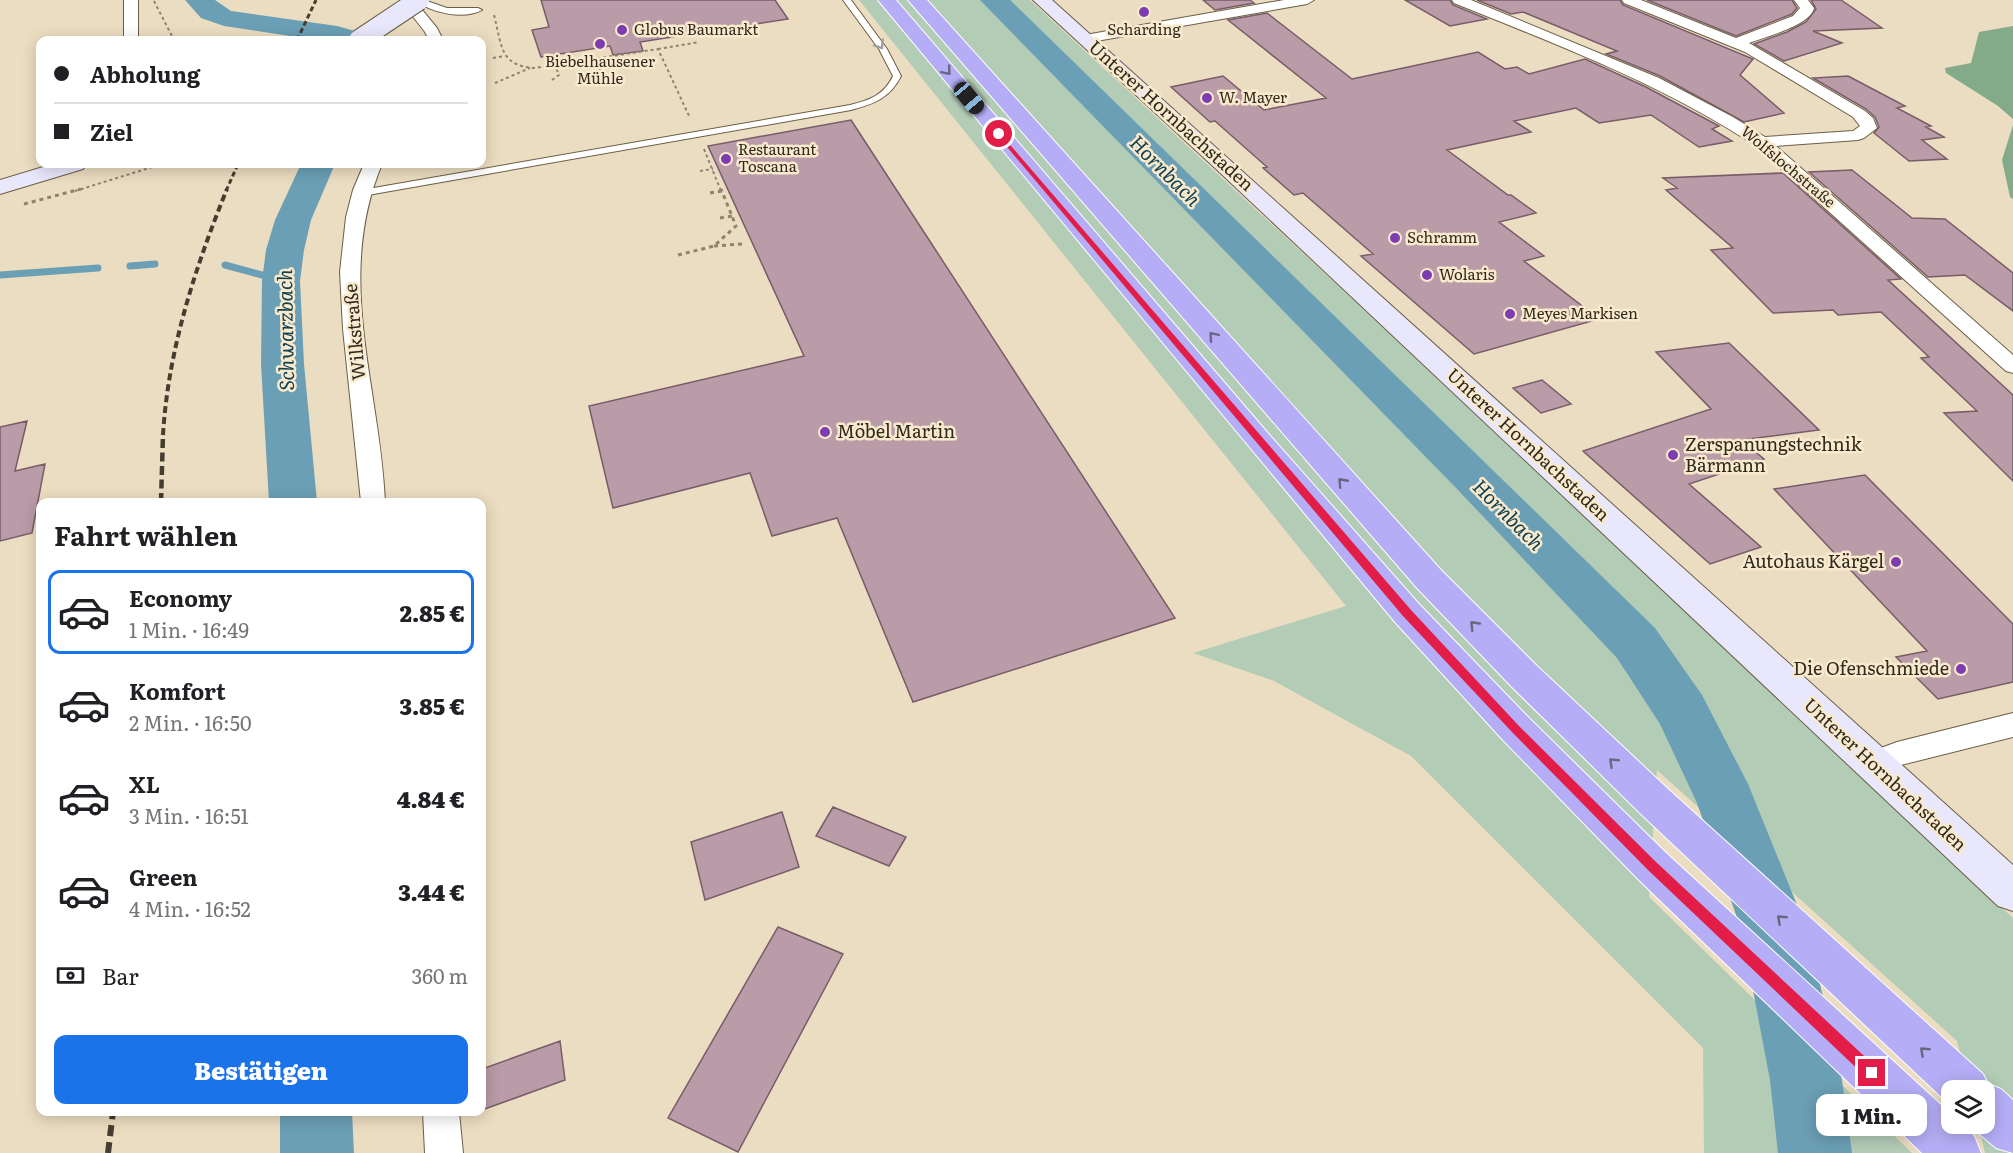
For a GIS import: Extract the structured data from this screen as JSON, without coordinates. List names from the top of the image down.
{
  "streets": {
    "street": ["Unterer Hornbachstaden", "Wolfslochstraße", "Wilkstraße"]
  },
  "water": ["Hornbach", "Schwarzbach"],
  "places": [
    "Scharding",
    "Globus Baumarkt",
    "Biebelhausener Mühle",
    "W. Mayer",
    "Restaurant Toscana",
    "Schramm",
    "Wolaris",
    "Meyes Markisen",
    "Möbel Martin",
    "Zerspanungstechnik Bärmann",
    "Autohaus Kärgel",
    "Die Ofenschmiede"
  ],
  "page": {
    "banner": ["Abholung", "Ziel"],
    "heading": "Fahrt wählen",
    "list": [
      {
        "name": "Economy",
        "note": "1 Min. · 16:49",
        "value": "2.85 €"
      },
      {
        "name": "Komfort",
        "note": "2 Min. · 16:50",
        "value": "3.85 €"
      },
      {
        "name": "XL",
        "note": "3 Min. · 16:51",
        "value": "4.84 €"
      },
      {
        "name": "Green",
        "note": "4 Min. · 16:52",
        "value": "3.44 €"
      }
    ],
    "pay": ["Bar", "360 m"],
    "buttons": "Bestätigen",
    "bubble": "1 Min."
  }
}
